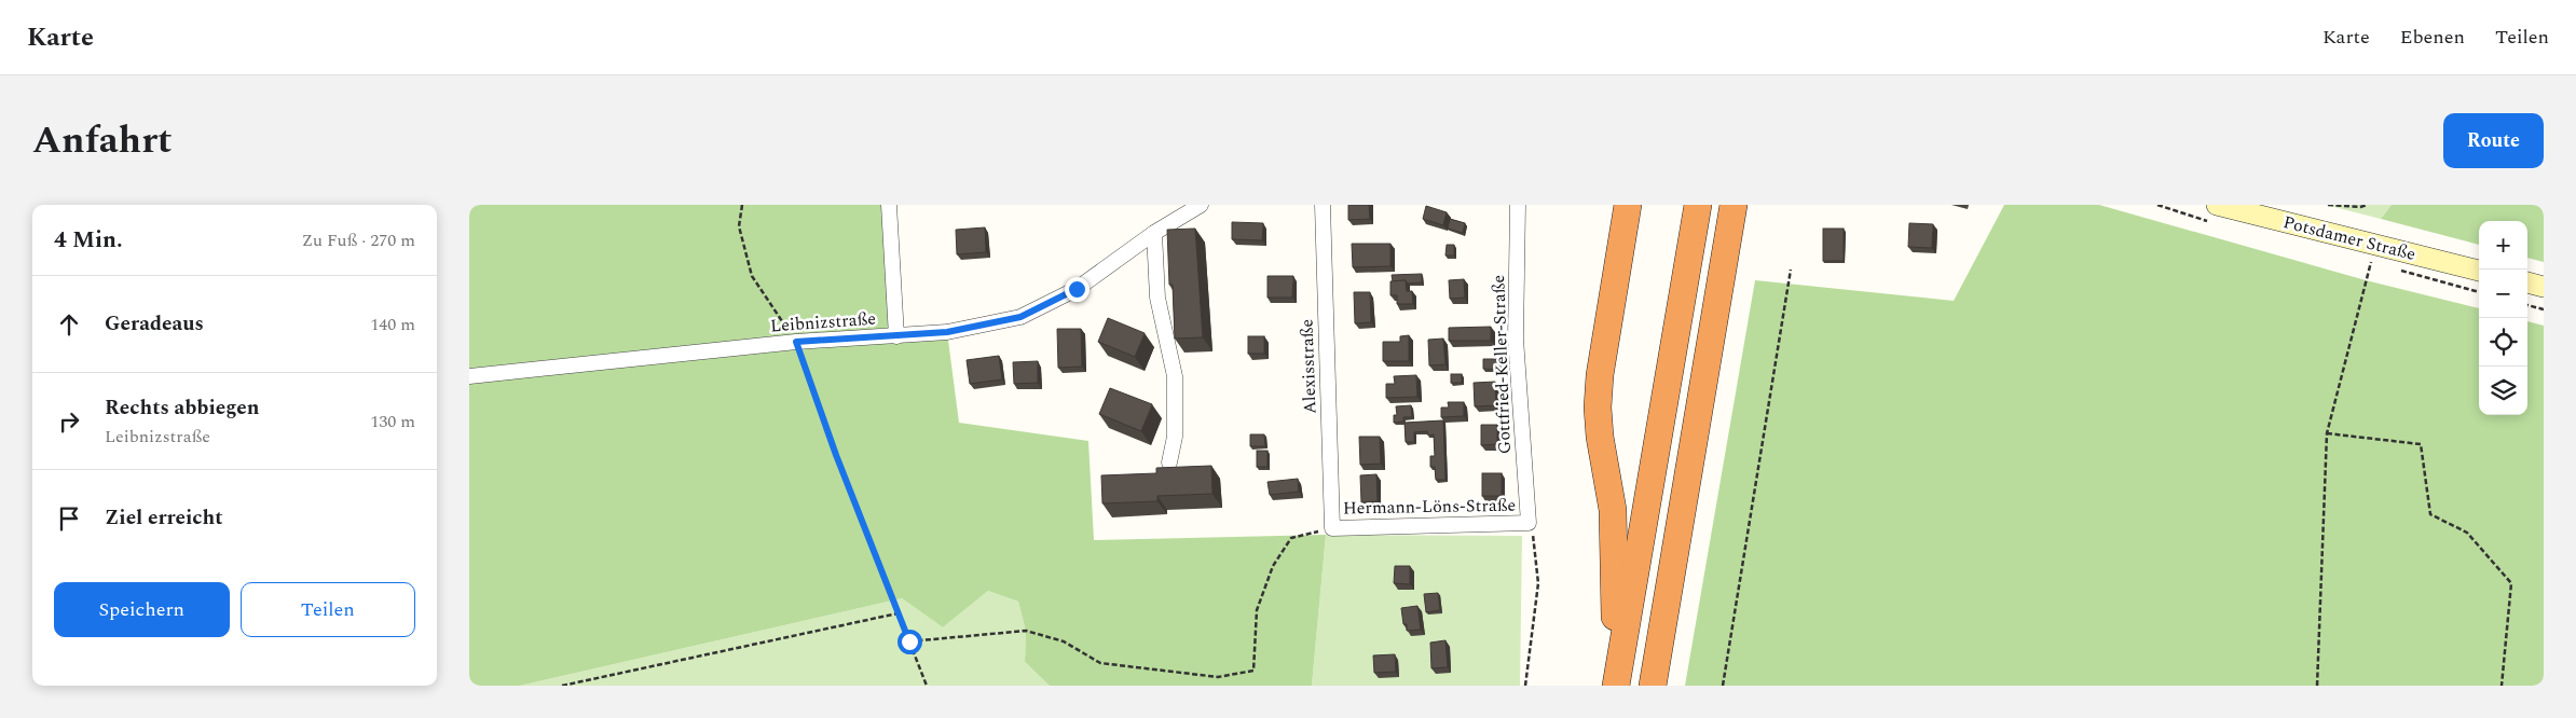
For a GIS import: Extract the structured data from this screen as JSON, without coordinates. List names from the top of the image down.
{
  "streets": {
    "main road": ["Potsdamer Straße"],
    "street": [
      "Leibnizstraße",
      "Gottfried-Keller-Straße",
      "Alexisstraße",
      "Hermann-Löns-Straße"
    ]
  },
  "crossings": [
    ["Gottfried-Keller-Straße", "Hermann-Löns-Straße"],
    ["Alexisstraße", "Hermann-Löns-Straße"]
  ],
  "page": {
    "header": "Karte",
    "nav": ["Karte", "Ebenen", "Teilen"],
    "title": "Anfahrt",
    "buttons": [
      "Route",
      ["Speichern", "Teilen"]
    ],
    "heading": ["4 Min.", "Zu Fuß · 270 m"],
    "map_buttons": ["+", "−"],
    "list": [
      ["Geradeaus", "140 m"],
      ["Rechts abbiegen", "Leibnizstraße", "130 m"],
      "Ziel erreicht"
    ]
  }
}
